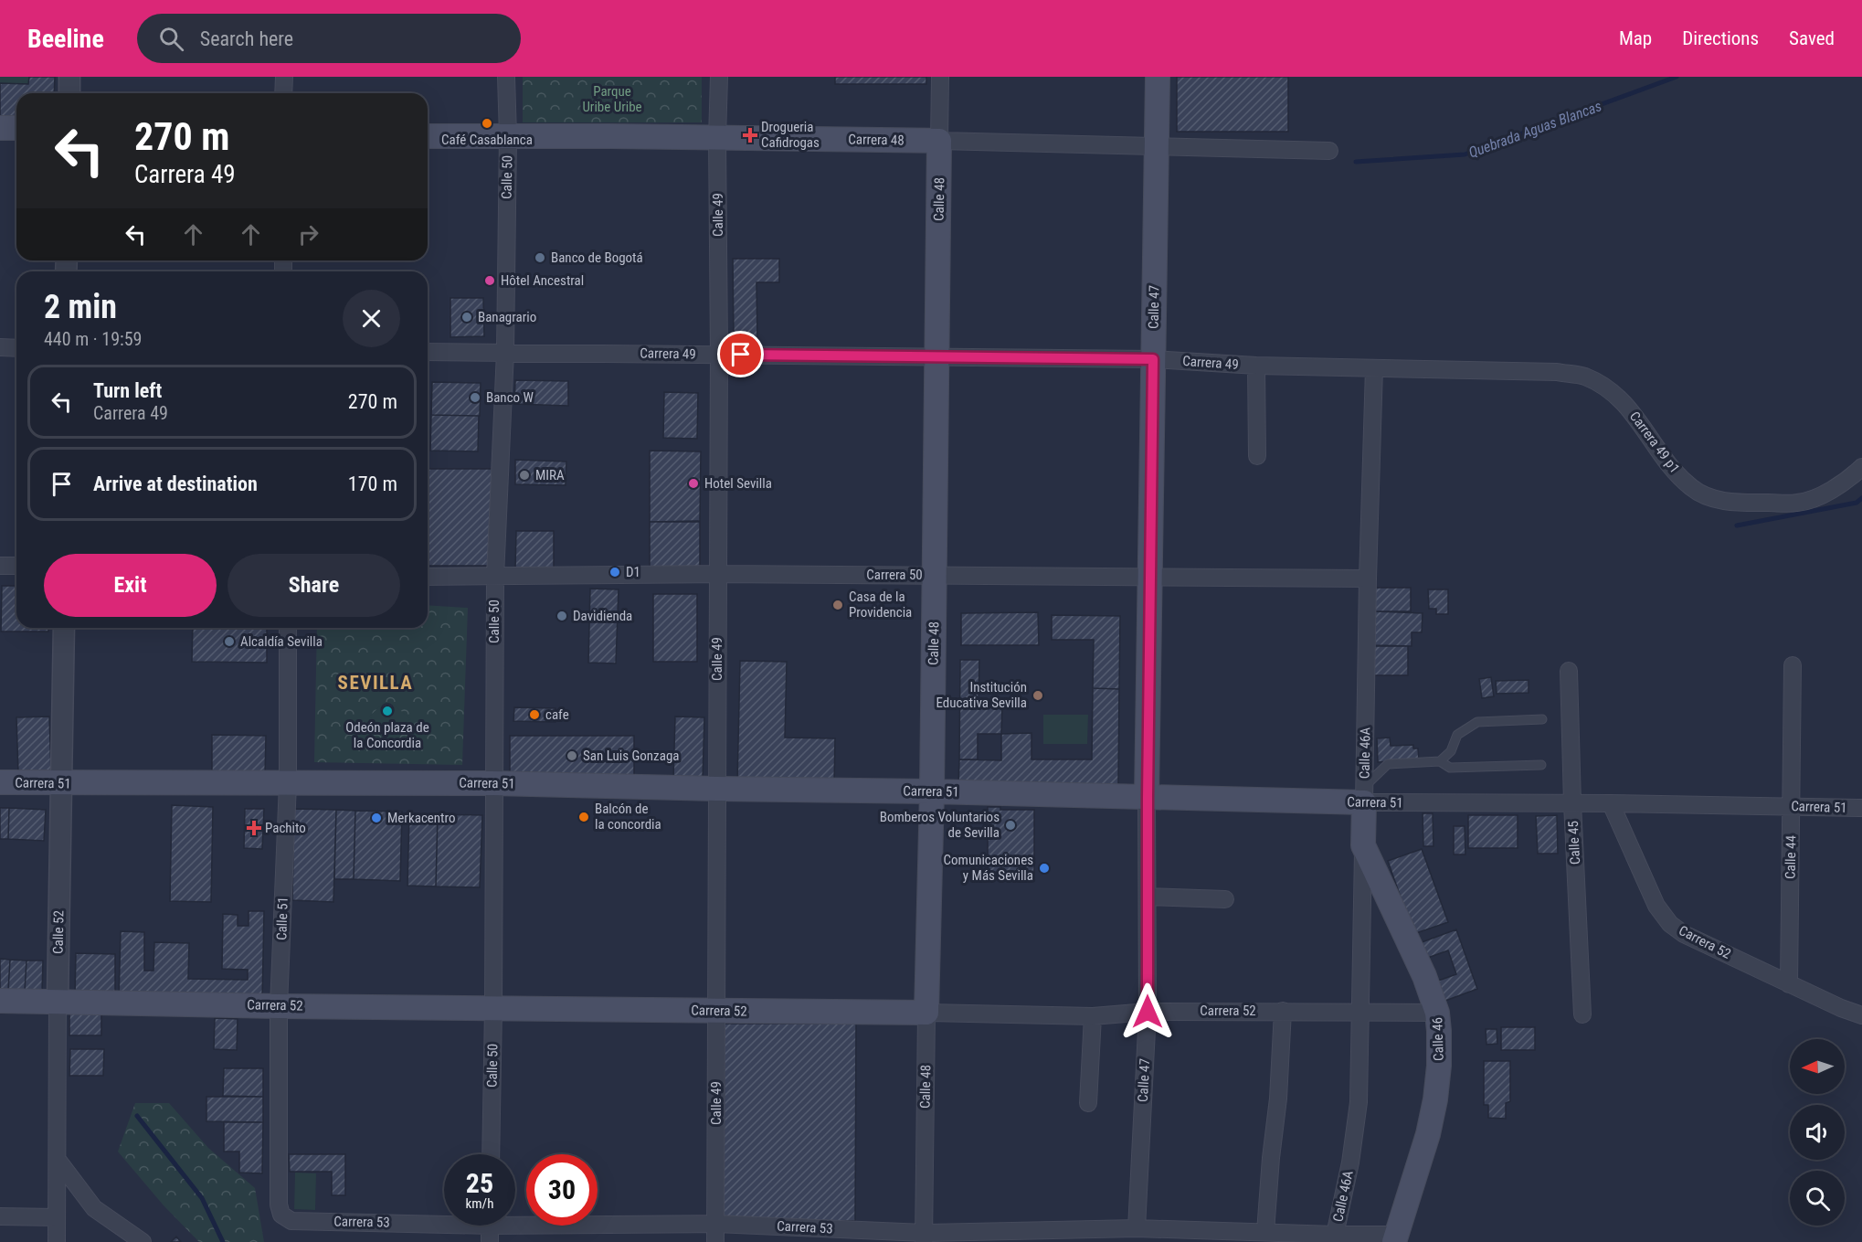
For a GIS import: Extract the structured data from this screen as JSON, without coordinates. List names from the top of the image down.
{
  "streets": {
    "main road": [
      "Carrera 48",
      "Calle 48",
      "Calle 47",
      "Calle 46A",
      "Carrera 51",
      "Carrera 52",
      "Calle 46"
    ],
    "street": [
      "Calle 50",
      "Calle 49",
      "Carrera 49",
      "Carrera 49 p1",
      "Carrera 50",
      "Calle 45",
      "Calle 44",
      "Calle 51",
      "Calle 52",
      "Carrera 53"
    ]
  },
  "crossings": [
    ["Carrera 48", "Calle 50"],
    ["Carrera 48", "Calle 48"],
    ["Carrera 48", "Calle 49"],
    ["Carrera 48", "Calle 47"],
    ["Calle 50", "Carrera 49"],
    ["Calle 50", "Carrera 50"],
    ["Calle 50", "Carrera 51"],
    ["Calle 50", "Carrera 52"],
    ["Calle 48", "Carrera 49"],
    ["Calle 48", "Carrera 50"],
    ["Calle 48", "Carrera 51"],
    ["Calle 48", "Carrera 52"],
    ["Calle 48", "Carrera 53"],
    ["Calle 49", "Carrera 49"],
    ["Calle 49", "Carrera 50"],
    ["Calle 49", "Carrera 51"],
    ["Calle 49", "Carrera 52"],
    ["Calle 49", "Carrera 53"],
    ["Calle 47", "Carrera 49"],
    ["Calle 47", "Carrera 50"],
    ["Calle 47", "Carrera 51"],
    ["Calle 47", "Carrera 52"],
    ["Calle 47", "Carrera 53"],
    ["Carrera 49", "Carrera 49 p1"],
    ["Carrera 49", "Calle 46A"],
    ["Carrera 49 p1", "Calle 46A"],
    ["Carrera 50", "Calle 46A"],
    ["Calle 46A", "Carrera 51"],
    ["Calle 46A", "Carrera 52"],
    ["Calle 46A", "Calle 46"],
    ["Calle 46A", "Carrera 53"],
    ["Carrera 51", "Calle 45"],
    ["Carrera 51", "Calle 44"],
    ["Carrera 51", "Calle 51"],
    ["Carrera 51", "Calle 52"],
    ["Carrera 51", "Carrera 52"],
    ["Calle 44", "Carrera 52"],
    ["Calle 51", "Carrera 52"],
    ["Calle 51", "Carrera 53"],
    ["Calle 52", "Carrera 52"],
    ["Carrera 52", "Calle 46"],
    ["Calle 46", "Carrera 53"]
  ],
  "districts": ["SEVILLA"],
  "water": ["Quebrada Aguas Blancas"],
  "parks": ["Parque Uribe Uribe"],
  "places": {
    "other": [
      "Café Casablanca",
      "Banco de Bogotá",
      "Hôtel Ancestral",
      "Banagrario",
      "Banco W",
      "MIRA",
      "Hotel Sevilla",
      "D1",
      "Casa de la Providencia",
      "Davidienda",
      "Alcaldía Sevilla",
      "Institución Educativa Sevilla",
      "Odeón plaza de la Concordia",
      "cafe",
      "San Luis Gonzaga",
      "Balcón de la concordia",
      "Merkacentro",
      "Bomberos Voluntarios de Sevilla",
      "Comunicaciones y Más Sevilla"
    ],
    "health": ["Drogueria Cafidrogas", "Pachito"]
  },
  "north": "left",
  "page": {
    "header": "Beeline",
    "search": "Search here",
    "nav": ["Map", "Directions", "Saved"],
    "turn": ["270 m", "Carrera 49"],
    "heading": ["2 min", "440 m · 19:59"],
    "list": [
      {
        "name": "Turn left",
        "note": "Carrera 49",
        "value": "270 m"
      },
      {
        "name": "Arrive at destination",
        "value": "170 m"
      }
    ],
    "buttons": ["Exit", "Share"],
    "speed": "25 km/h",
    "limit": "30"
  }
}
